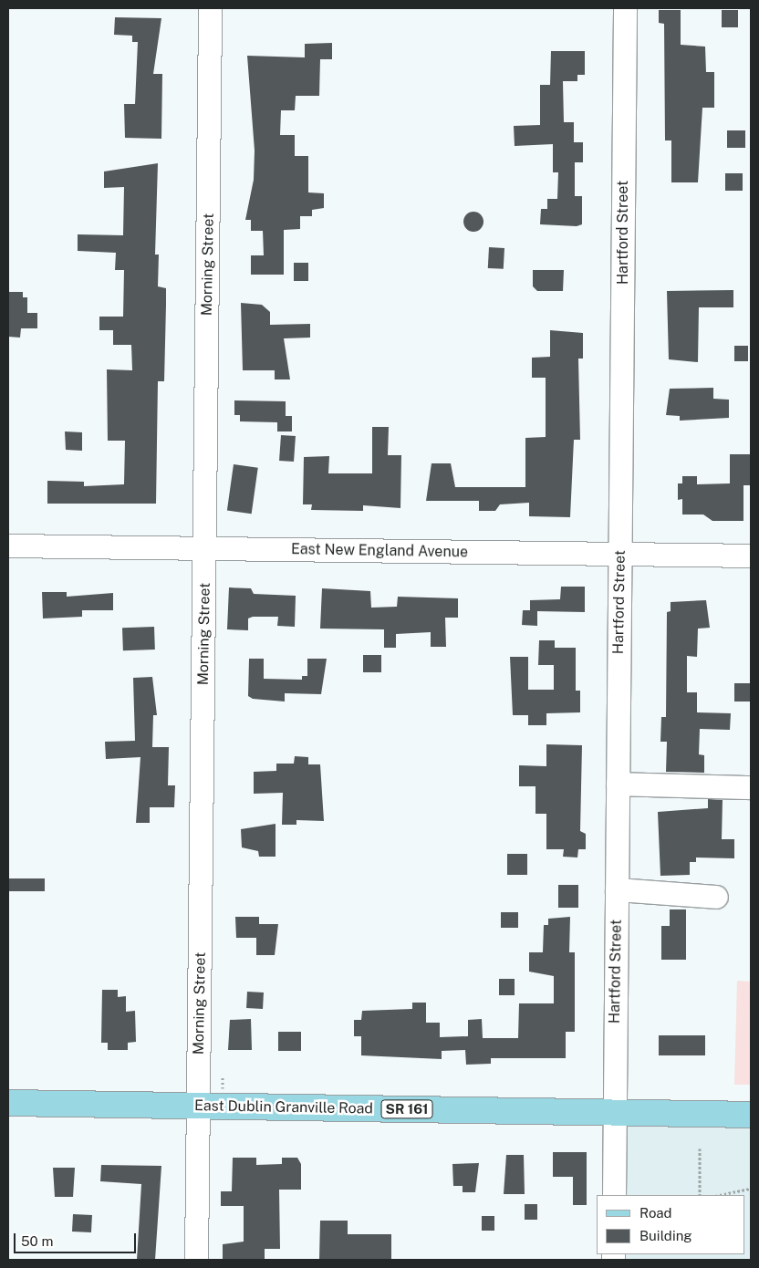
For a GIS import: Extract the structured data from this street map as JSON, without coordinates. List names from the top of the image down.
{
  "streets": {
    "main road": ["East Dublin Granville Road", "SR 161"],
    "street": ["Hartford Street", "Morning Street", "East New England Avenue"]
  },
  "crossings": [
    ["Hartford Street", "East New England Avenue"],
    ["Hartford Street", "East Dublin Granville Road"],
    ["Morning Street", "East New England Avenue"],
    ["Morning Street", "East Dublin Granville Road"]
  ],
  "legend": ["Road", "Building"],
  "scale_bar": "50 m"
}
